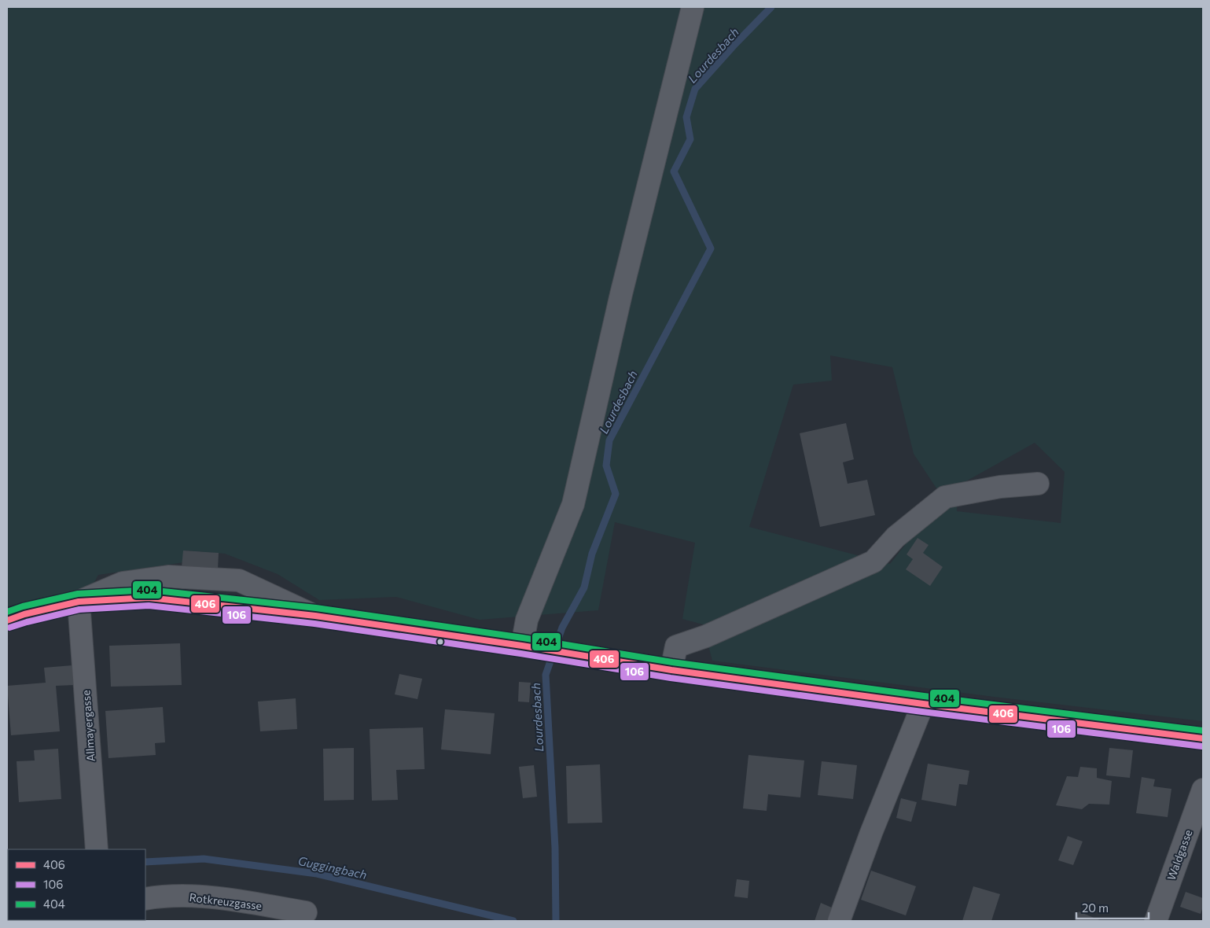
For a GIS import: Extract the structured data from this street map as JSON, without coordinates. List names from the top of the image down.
{
  "streets": {
    "street": ["Allmayergasse", "Waldgasse", "Rotkreuzgasse"]
  },
  "water": ["Lourdesbach", "Guggingbach"],
  "lines": ["transit line 404", "transit line 406", "transit line 106"],
  "legend": ["406", "106", "404"],
  "scale_bar": "20 m"
}
